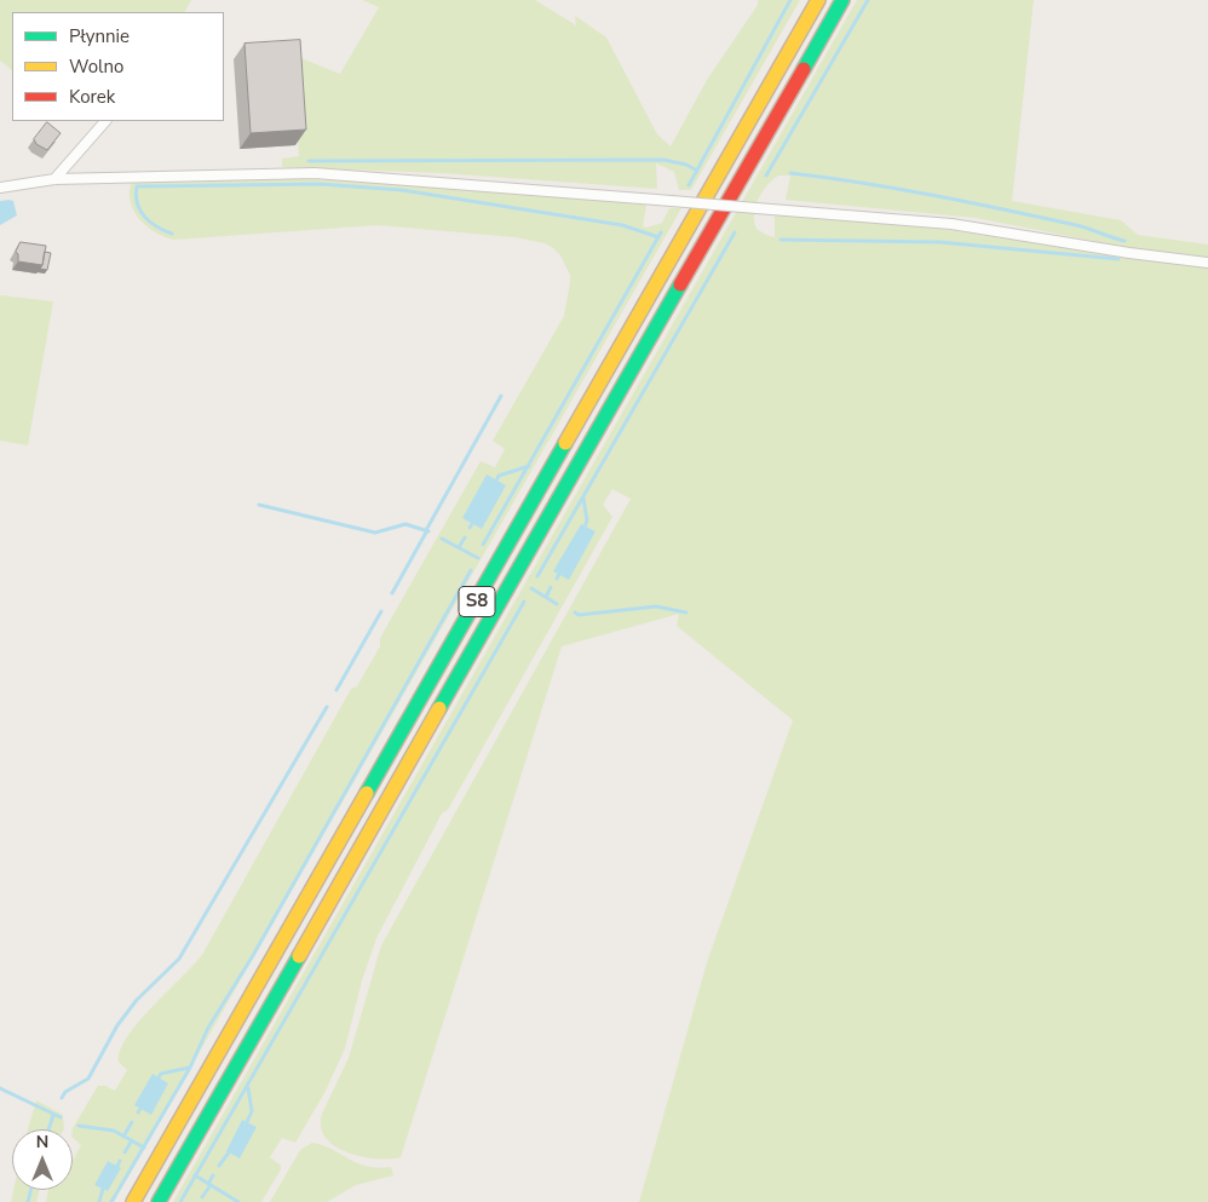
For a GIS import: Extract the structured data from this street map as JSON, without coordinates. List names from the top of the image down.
{
  "streets": {
    "highway": ["S8"]
  },
  "legend": ["Płynnie", "Wolno", "Korek"],
  "north": "top"
}
